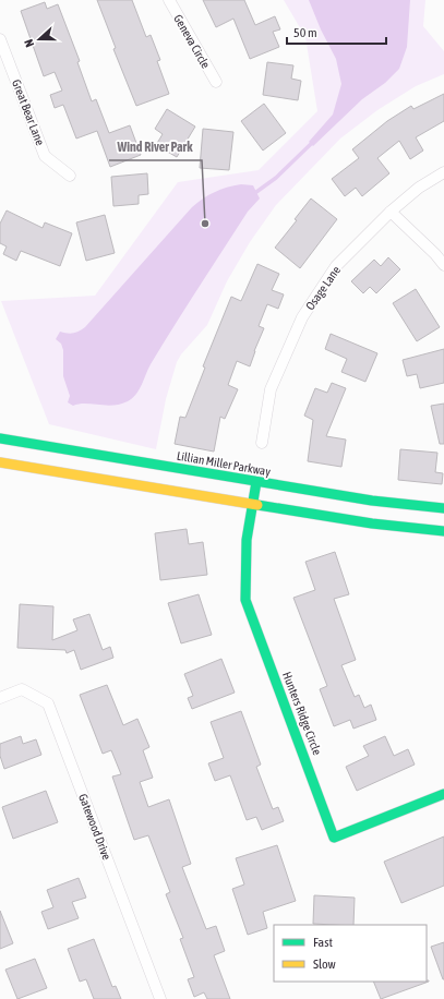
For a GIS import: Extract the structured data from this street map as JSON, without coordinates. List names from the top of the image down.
{
  "streets": {
    "main road": ["Lillian Miller Parkway", "Hunters Ridge Circle"],
    "street": [
      "Geneva Circle",
      "Great Bear Lane",
      "Osage Lane",
      "Gatewood Drive"
    ]
  },
  "crossings": [
    ["Lillian Miller Parkway", "Hunters Ridge Circle"]
  ],
  "places": ["Wind River Park"],
  "legend": ["Fast", "Slow"],
  "scale_bar": "50 m",
  "north": "left"
}
